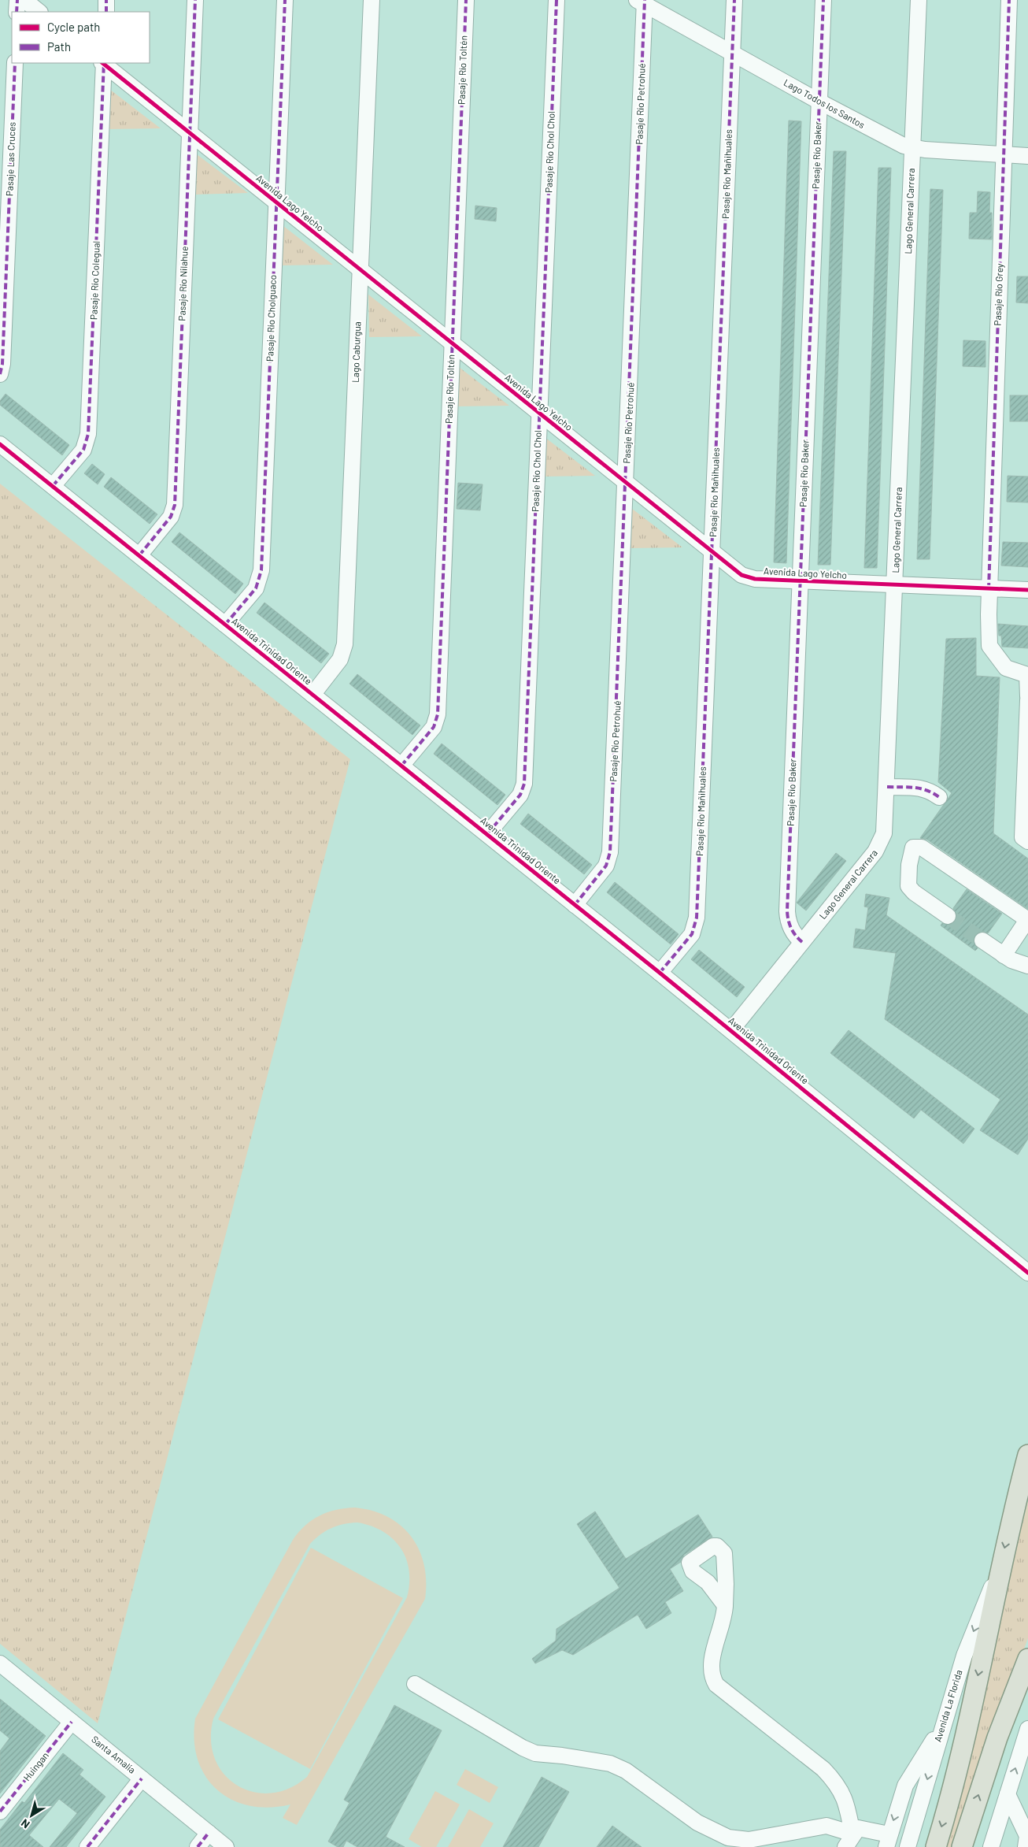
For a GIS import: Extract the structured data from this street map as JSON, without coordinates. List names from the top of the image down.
{
  "streets": {
    "main road": ["Avenida La Florida"],
    "street": [
      "Pasaje Río Toltén",
      "Pasaje Río Petrohué",
      "Lago Todos los Santos",
      "Pasaje Río Chol Chol",
      "Pasaje Río Baker",
      "Pasaje Las Cruces",
      "Pasaje Río Mañihuales",
      "Avenida Lago Yelcho",
      "Lago General Carrera",
      "Pasaje Río Colegual",
      "Pasaje Río Nilahue",
      "Pasaje Río Grey",
      "Pasaje Río Cholguaco",
      "Lago Caburgua",
      "Avenida Trinidad Oriente",
      "Santa Amalia",
      "Huingan"
    ]
  },
  "crossings": [
    ["Pasaje Río Toltén", "Avenida Lago Yelcho"],
    ["Pasaje Río Toltén", "Avenida Trinidad Oriente"],
    ["Pasaje Río Petrohué", "Lago Todos los Santos"],
    ["Pasaje Río Petrohué", "Avenida Lago Yelcho"],
    ["Pasaje Río Petrohué", "Avenida Trinidad Oriente"],
    ["Lago Todos los Santos", "Pasaje Río Baker"],
    ["Lago Todos los Santos", "Pasaje Río Mañihuales"],
    ["Lago Todos los Santos", "Lago General Carrera"],
    ["Lago Todos los Santos", "Pasaje Río Grey"],
    ["Pasaje Río Chol Chol", "Avenida Lago Yelcho"],
    ["Pasaje Río Chol Chol", "Avenida Trinidad Oriente"],
    ["Pasaje Río Baker", "Avenida Lago Yelcho"],
    ["Pasaje Río Baker", "Lago General Carrera"],
    ["Pasaje Río Mañihuales", "Avenida Lago Yelcho"],
    ["Pasaje Río Mañihuales", "Avenida Trinidad Oriente"],
    ["Avenida Lago Yelcho", "Lago General Carrera"],
    ["Avenida Lago Yelcho", "Pasaje Río Colegual"],
    ["Avenida Lago Yelcho", "Pasaje Río Nilahue"],
    ["Avenida Lago Yelcho", "Pasaje Río Grey"],
    ["Avenida Lago Yelcho", "Pasaje Río Cholguaco"],
    ["Avenida Lago Yelcho", "Lago Caburgua"],
    ["Lago General Carrera", "Avenida Trinidad Oriente"],
    ["Pasaje Río Colegual", "Avenida Trinidad Oriente"],
    ["Pasaje Río Nilahue", "Avenida Trinidad Oriente"],
    ["Pasaje Río Cholguaco", "Avenida Trinidad Oriente"],
    ["Lago Caburgua", "Avenida Trinidad Oriente"],
    ["Santa Amalia", "Huingan"]
  ],
  "legend": ["Cycle path", "Path"],
  "north": "bottom left"
}
